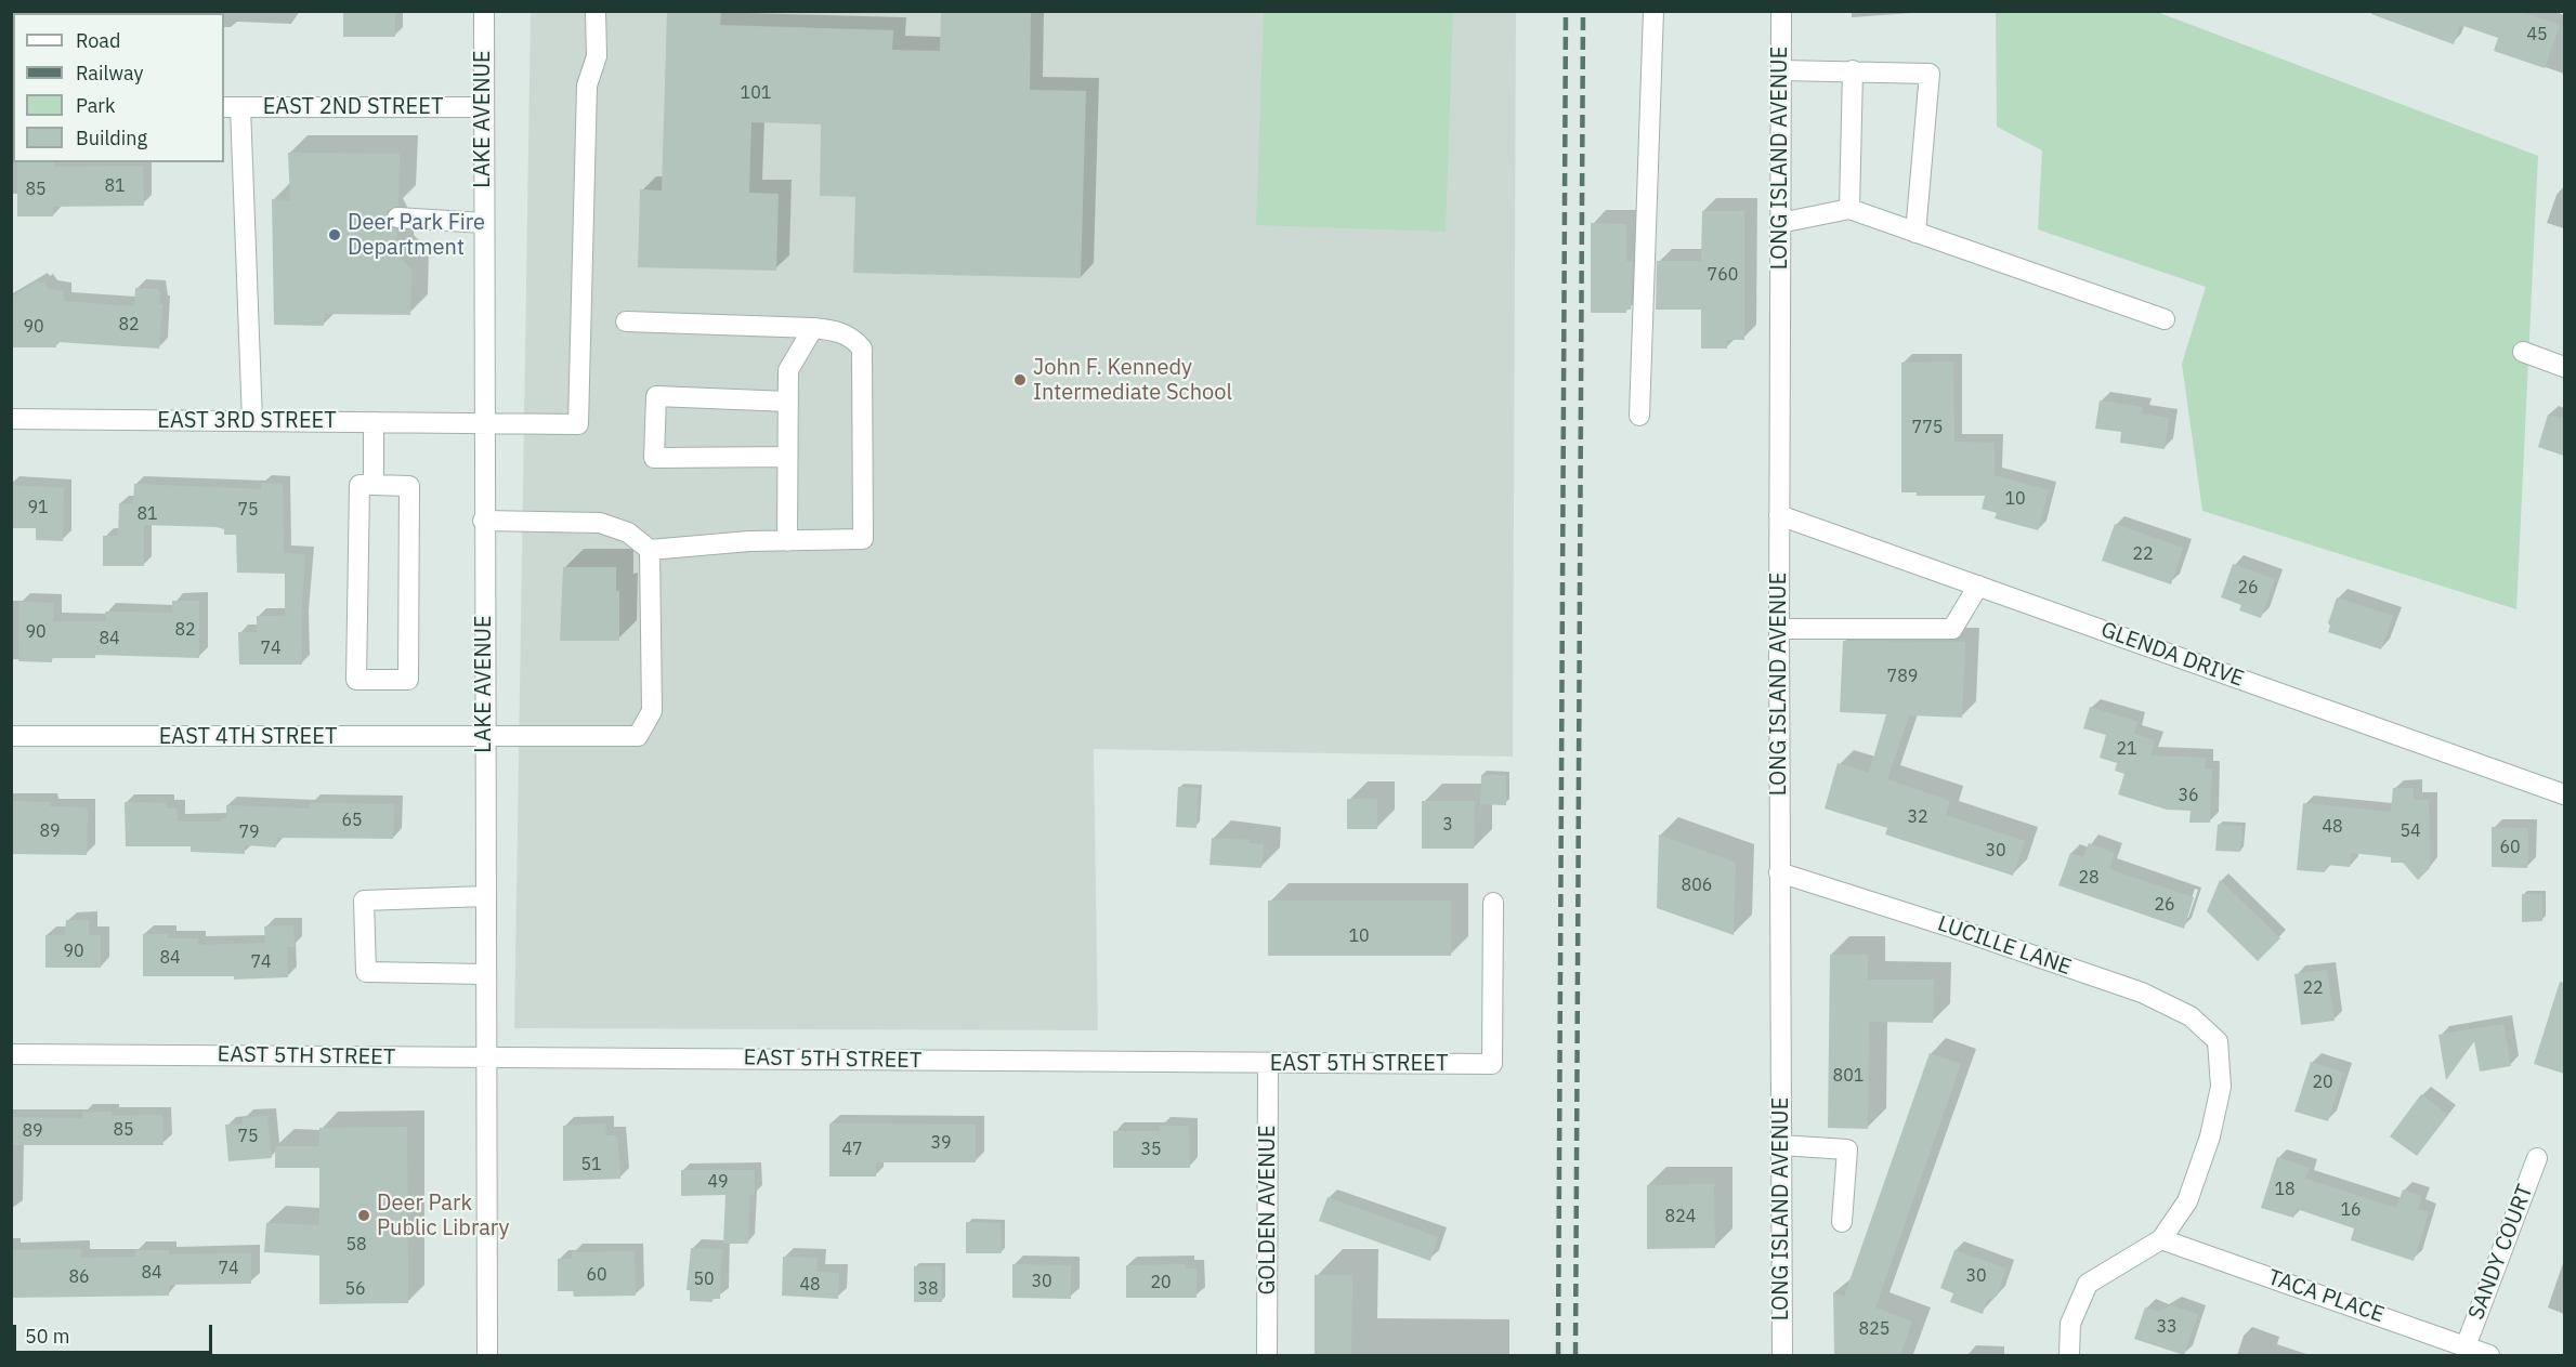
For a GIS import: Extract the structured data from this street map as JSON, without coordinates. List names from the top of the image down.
{
  "streets": {
    "street": [
      "EAST 2ND STREET",
      "LAKE AVENUE",
      "LONG ISLAND AVENUE",
      "EAST 3RD STREET",
      "GLENDA DRIVE",
      "EAST 4TH STREET",
      "LUCILLE LANE",
      "EAST 5TH STREET",
      "GOLDEN AVENUE",
      "SANDY COURT",
      "TACA PLACE"
    ]
  },
  "crossings": [
    ["EAST 2ND STREET", "LAKE AVENUE"],
    ["LAKE AVENUE", "EAST 3RD STREET"],
    ["LAKE AVENUE", "EAST 4TH STREET"],
    ["LAKE AVENUE", "EAST 5TH STREET"],
    ["LONG ISLAND AVENUE", "GLENDA DRIVE"],
    ["LONG ISLAND AVENUE", "LUCILLE LANE"],
    ["LUCILLE LANE", "TACA PLACE"],
    ["EAST 5TH STREET", "GOLDEN AVENUE"],
    ["SANDY COURT", "TACA PLACE"]
  ],
  "places": ["Deer Park Fire Department", "John F. Kennedy Intermediate School", "Deer Park Public Library"],
  "house_numbers": [
    "45",
    "101",
    "81",
    "85",
    "760",
    "82",
    "90",
    "775",
    "10",
    "91",
    "75",
    "81",
    "22",
    "26",
    "82",
    "90",
    "84",
    "74",
    "789",
    "21",
    "36",
    "32",
    "65",
    "3",
    "48",
    "89",
    "54",
    "79",
    "60",
    "30",
    "28",
    "806",
    "26",
    "10",
    "90",
    "84",
    "74",
    "22",
    "801",
    "20",
    "85",
    "89",
    "75",
    "39",
    "47",
    "35",
    "51",
    "49",
    "18",
    "16",
    "824",
    "58",
    "74",
    "84",
    "60",
    "30",
    "86",
    "50",
    "30",
    "20",
    "48",
    "56",
    "38",
    "33",
    "825"
  ],
  "legend": [
    "Road",
    "Railway",
    "Park",
    "Building"
  ],
  "scale_bar": "50 m"
}
